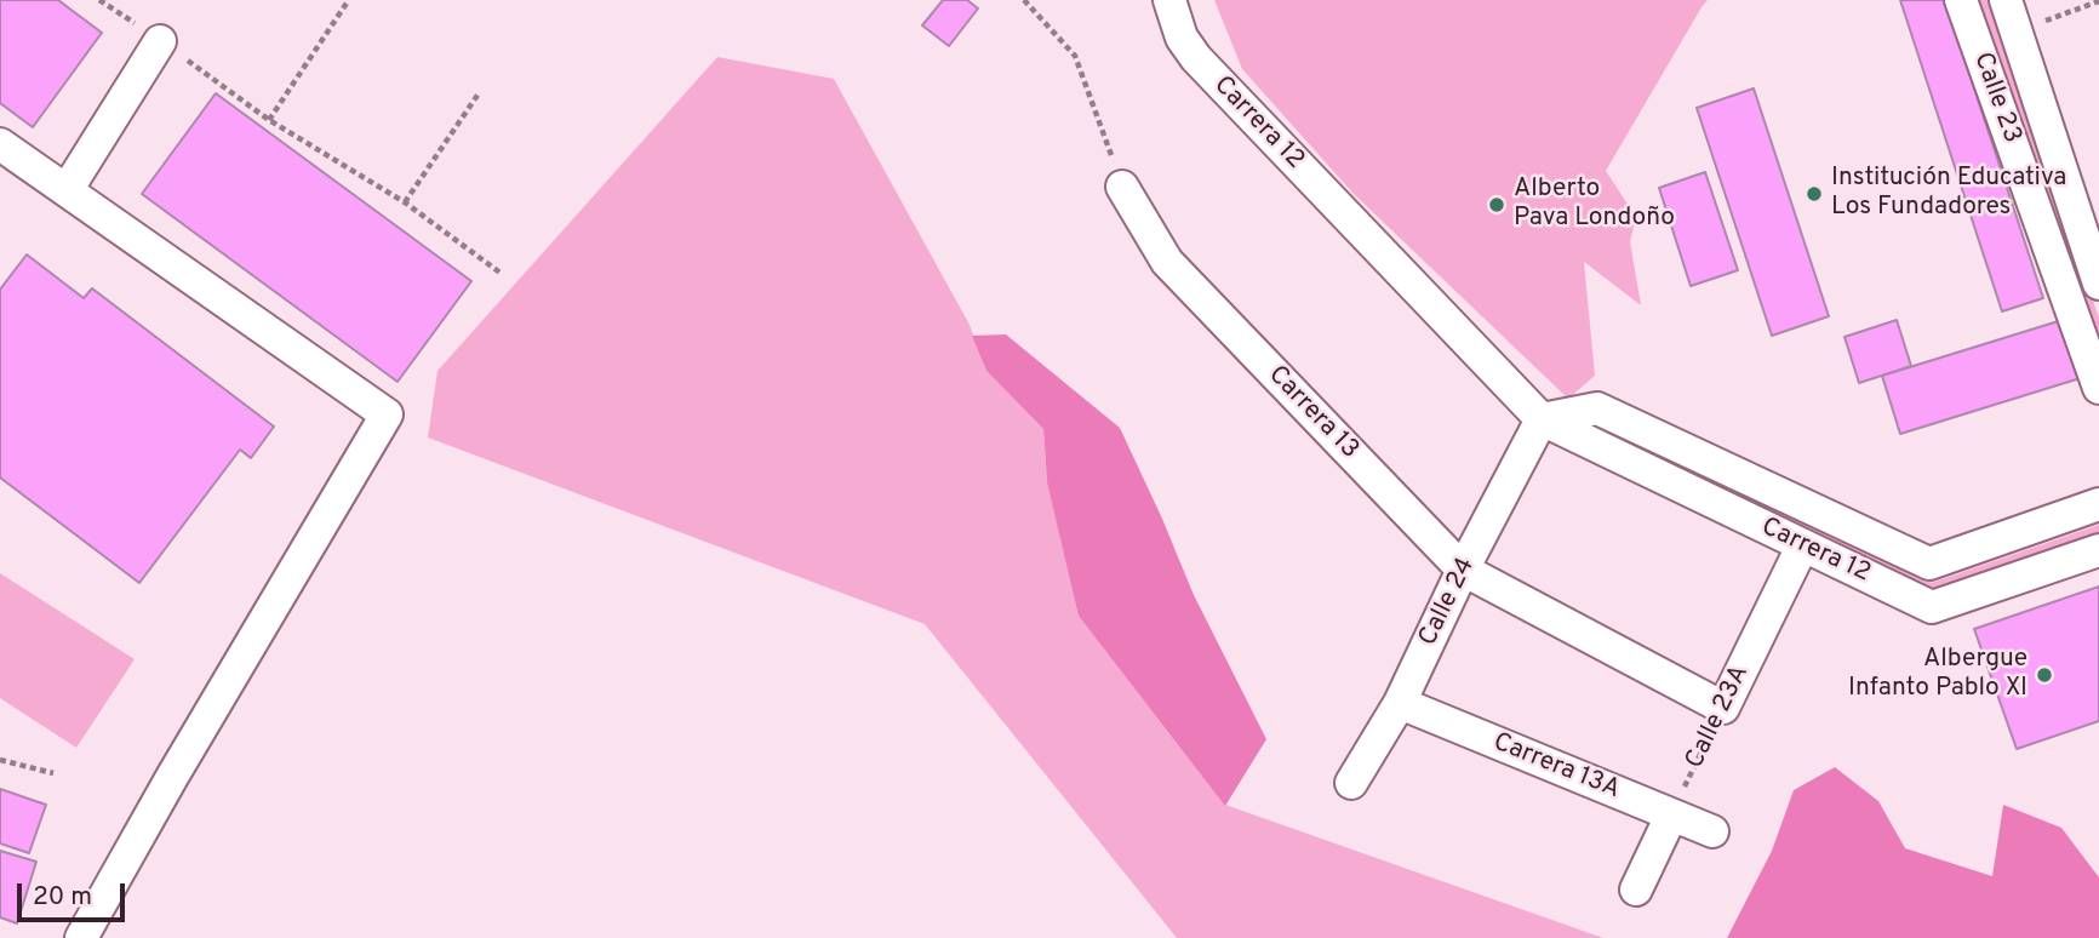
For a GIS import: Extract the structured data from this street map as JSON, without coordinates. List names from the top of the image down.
{
  "streets": {
    "street": [
      "Calle 23",
      "Carrera 12",
      "Carrera 13",
      "Calle 24",
      "Calle 23A",
      "Carrera 13A"
    ]
  },
  "crossings": [
    ["Carrera 12", "Calle 24"],
    ["Carrera 12", "Calle 23A"],
    ["Carrera 13", "Calle 24"],
    ["Carrera 13", "Calle 23A"],
    ["Calle 24", "Carrera 13A"],
    ["Calle 23A", "Carrera 13A"]
  ],
  "places": ["Institución Educativa Los Fundadores", "Alberto Pava Londoño", "Albergue Infanto Pablo XI"],
  "scale_bar": "20 m"
}
